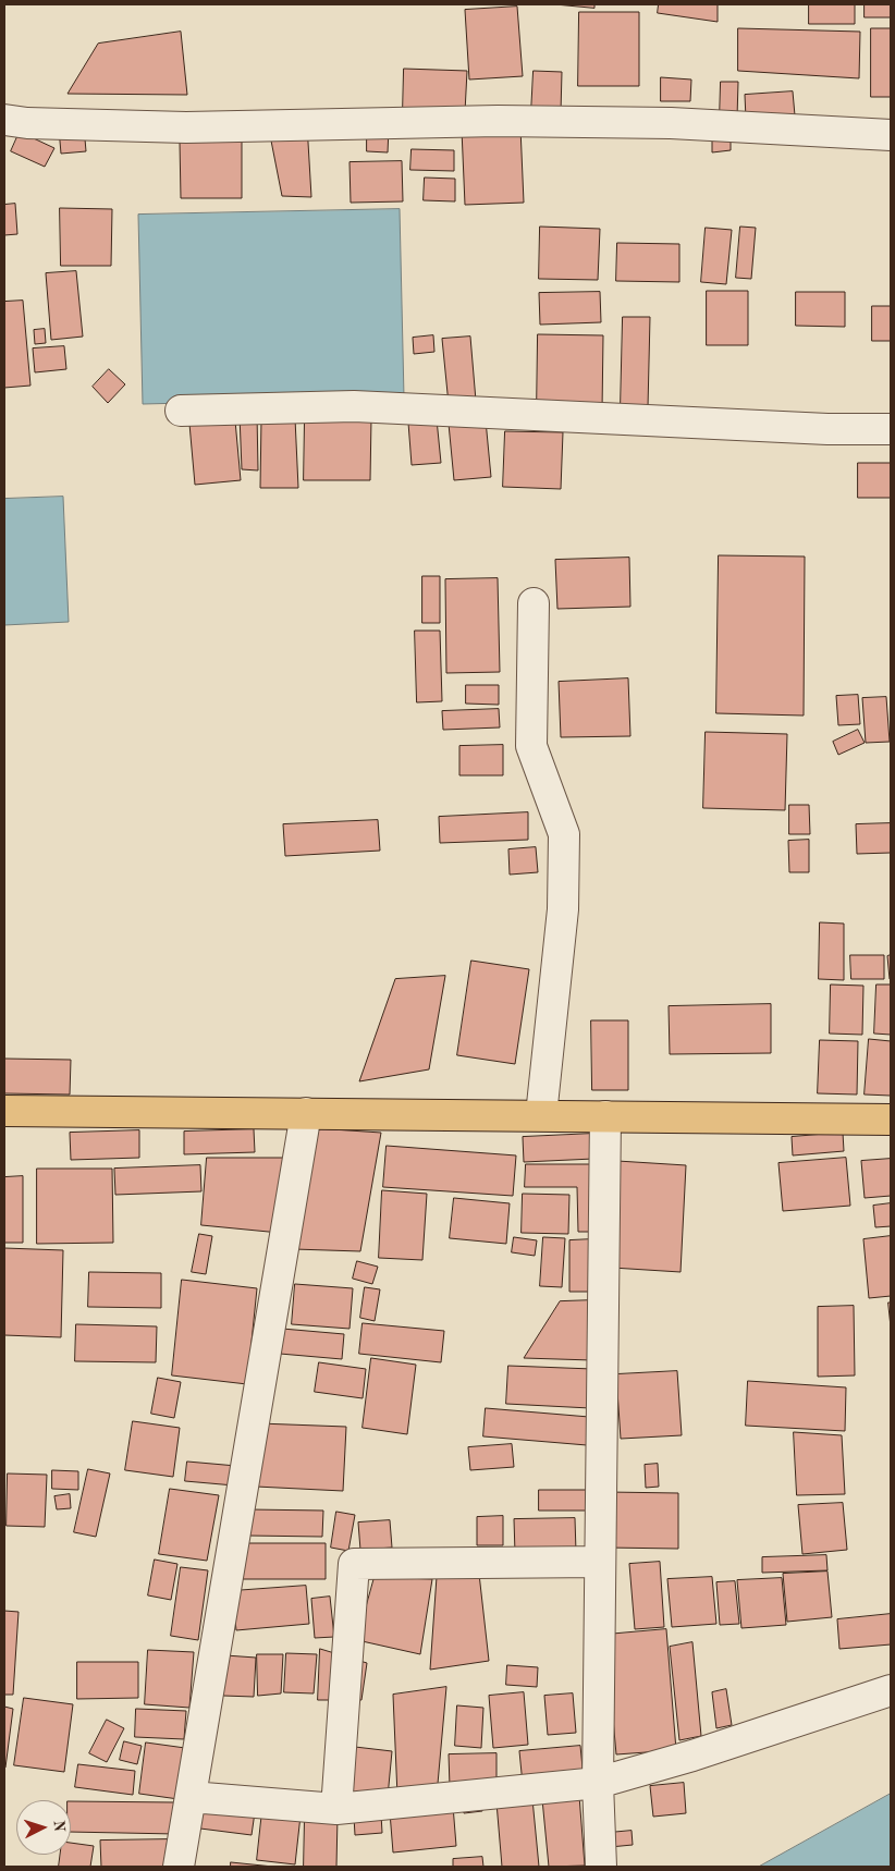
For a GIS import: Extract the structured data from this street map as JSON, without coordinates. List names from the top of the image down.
{
  "north": "right"
}
